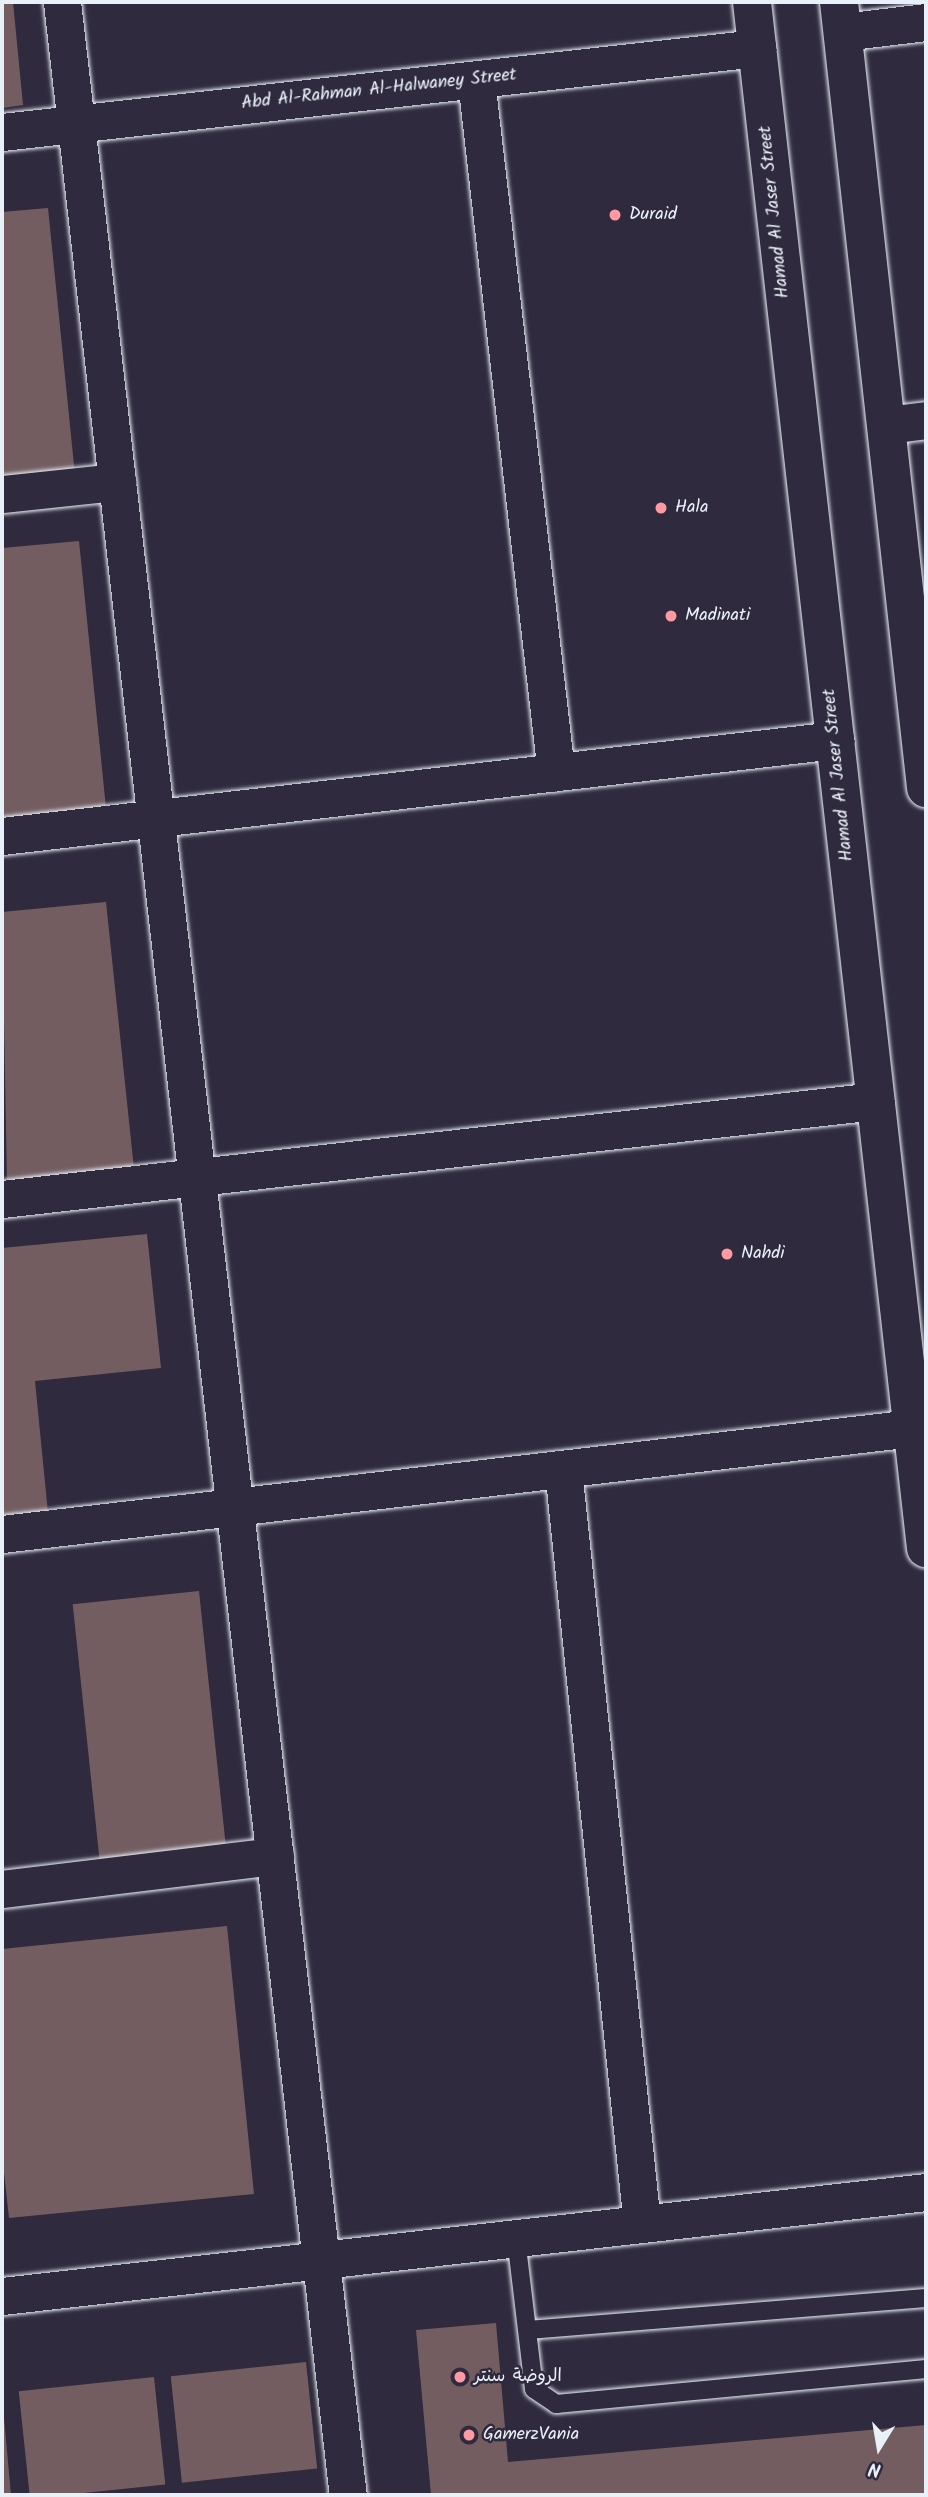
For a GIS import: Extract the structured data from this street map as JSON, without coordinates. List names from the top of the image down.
{
  "streets": {
    "street": ["Abd Al-Rahman Al-Halwaney Street", "Hamad Al Jaser Street"]
  },
  "crossings": [
    ["Abd Al-Rahman Al-Halwaney Street", "Hamad Al Jaser Street"]
  ],
  "places": [
    "Duraid",
    "Hala",
    "Madinati",
    "Nahdi",
    "الروضة سنتر",
    "GamerzVania"
  ],
  "north": "bottom"
}
